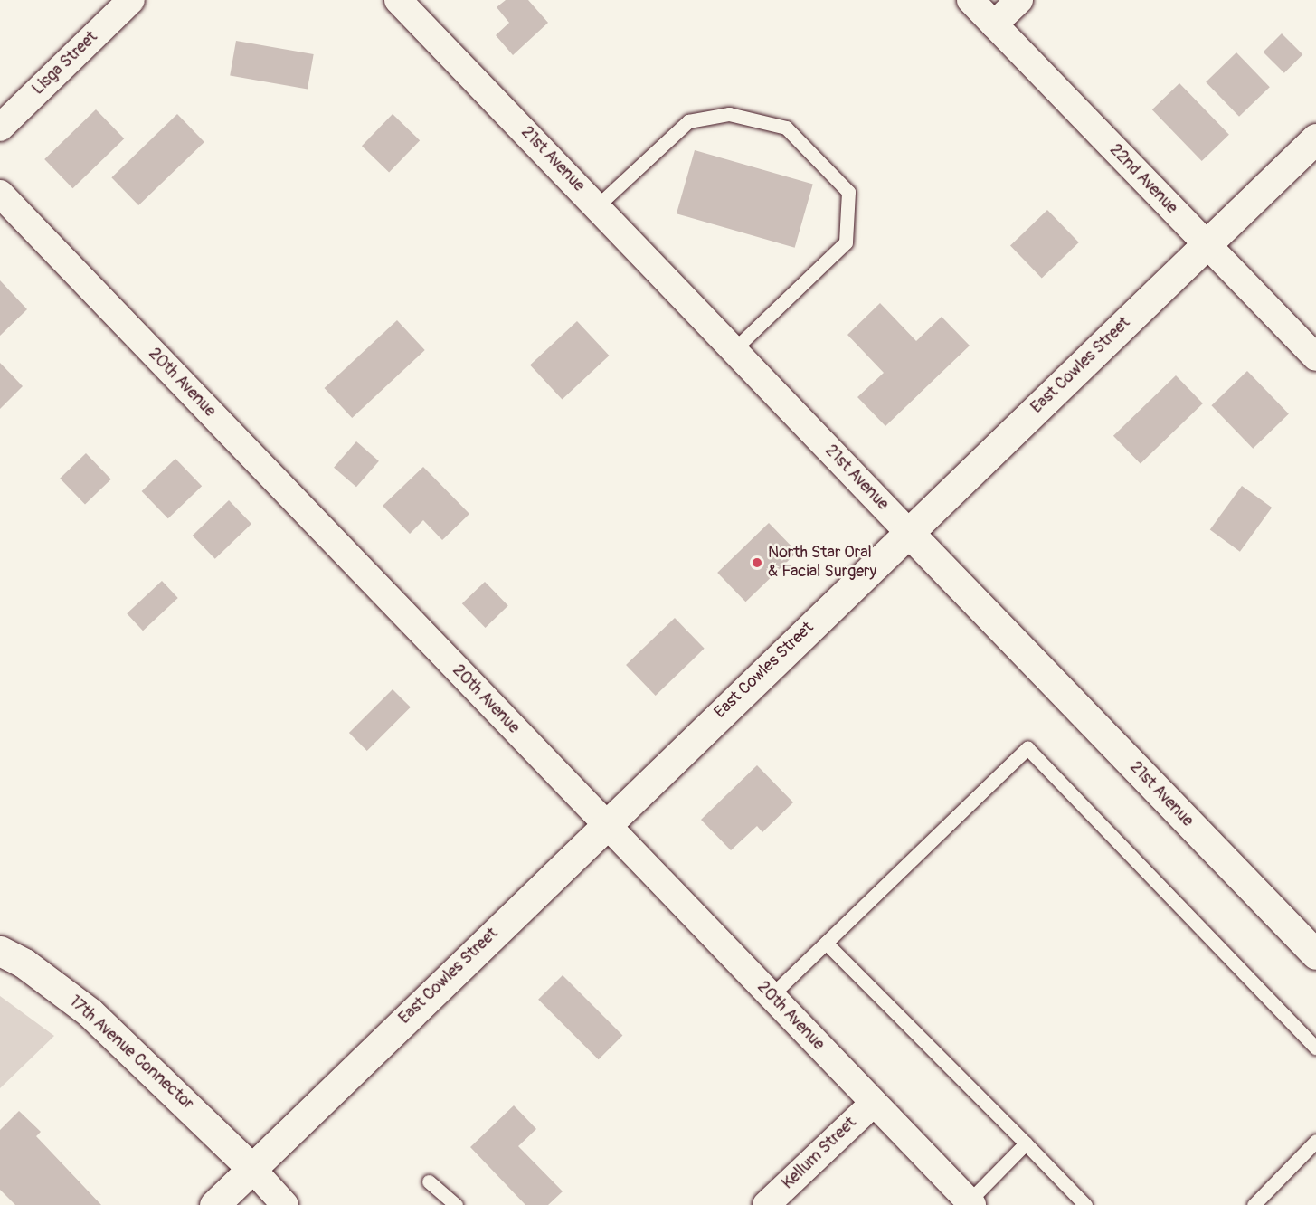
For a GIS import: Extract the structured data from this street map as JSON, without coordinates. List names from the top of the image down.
{
  "streets": {
    "street": [
      "Lisga Street",
      "21st Avenue",
      "22nd Avenue",
      "East Cowles Street",
      "20th Avenue",
      "17th Avenue Connector",
      "Kellum Street"
    ]
  },
  "crossings": [
    ["21st Avenue", "East Cowles Street"],
    ["22nd Avenue", "East Cowles Street"],
    ["East Cowles Street", "20th Avenue"],
    ["East Cowles Street", "17th Avenue Connector"],
    ["20th Avenue", "Kellum Street"]
  ],
  "places": ["North Star Oral & Facial Surgery"]
}
